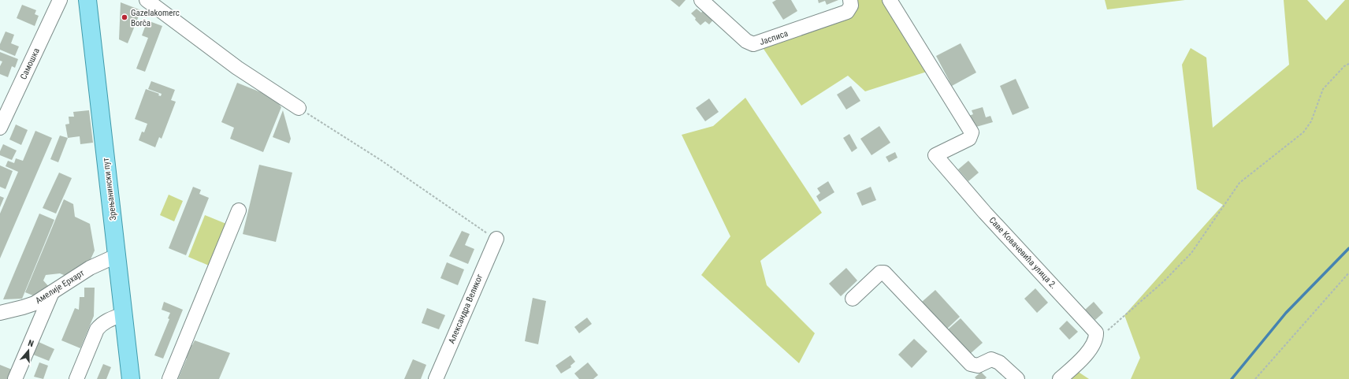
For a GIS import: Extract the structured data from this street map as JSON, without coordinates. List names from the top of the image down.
{
  "streets": {
    "main road": ["Зрењанински пут"],
    "street": [
      "Јасписа",
      "Самошка",
      "Саве Ковачевића улица 2.",
      "Амелије Ерхарт",
      "Александра Великог"
    ]
  },
  "crossings": [
    ["Зрењанински пут", "Амелије Ерхарт"]
  ],
  "places": ["Gazelakomerc Borča"],
  "north": "top"
}
